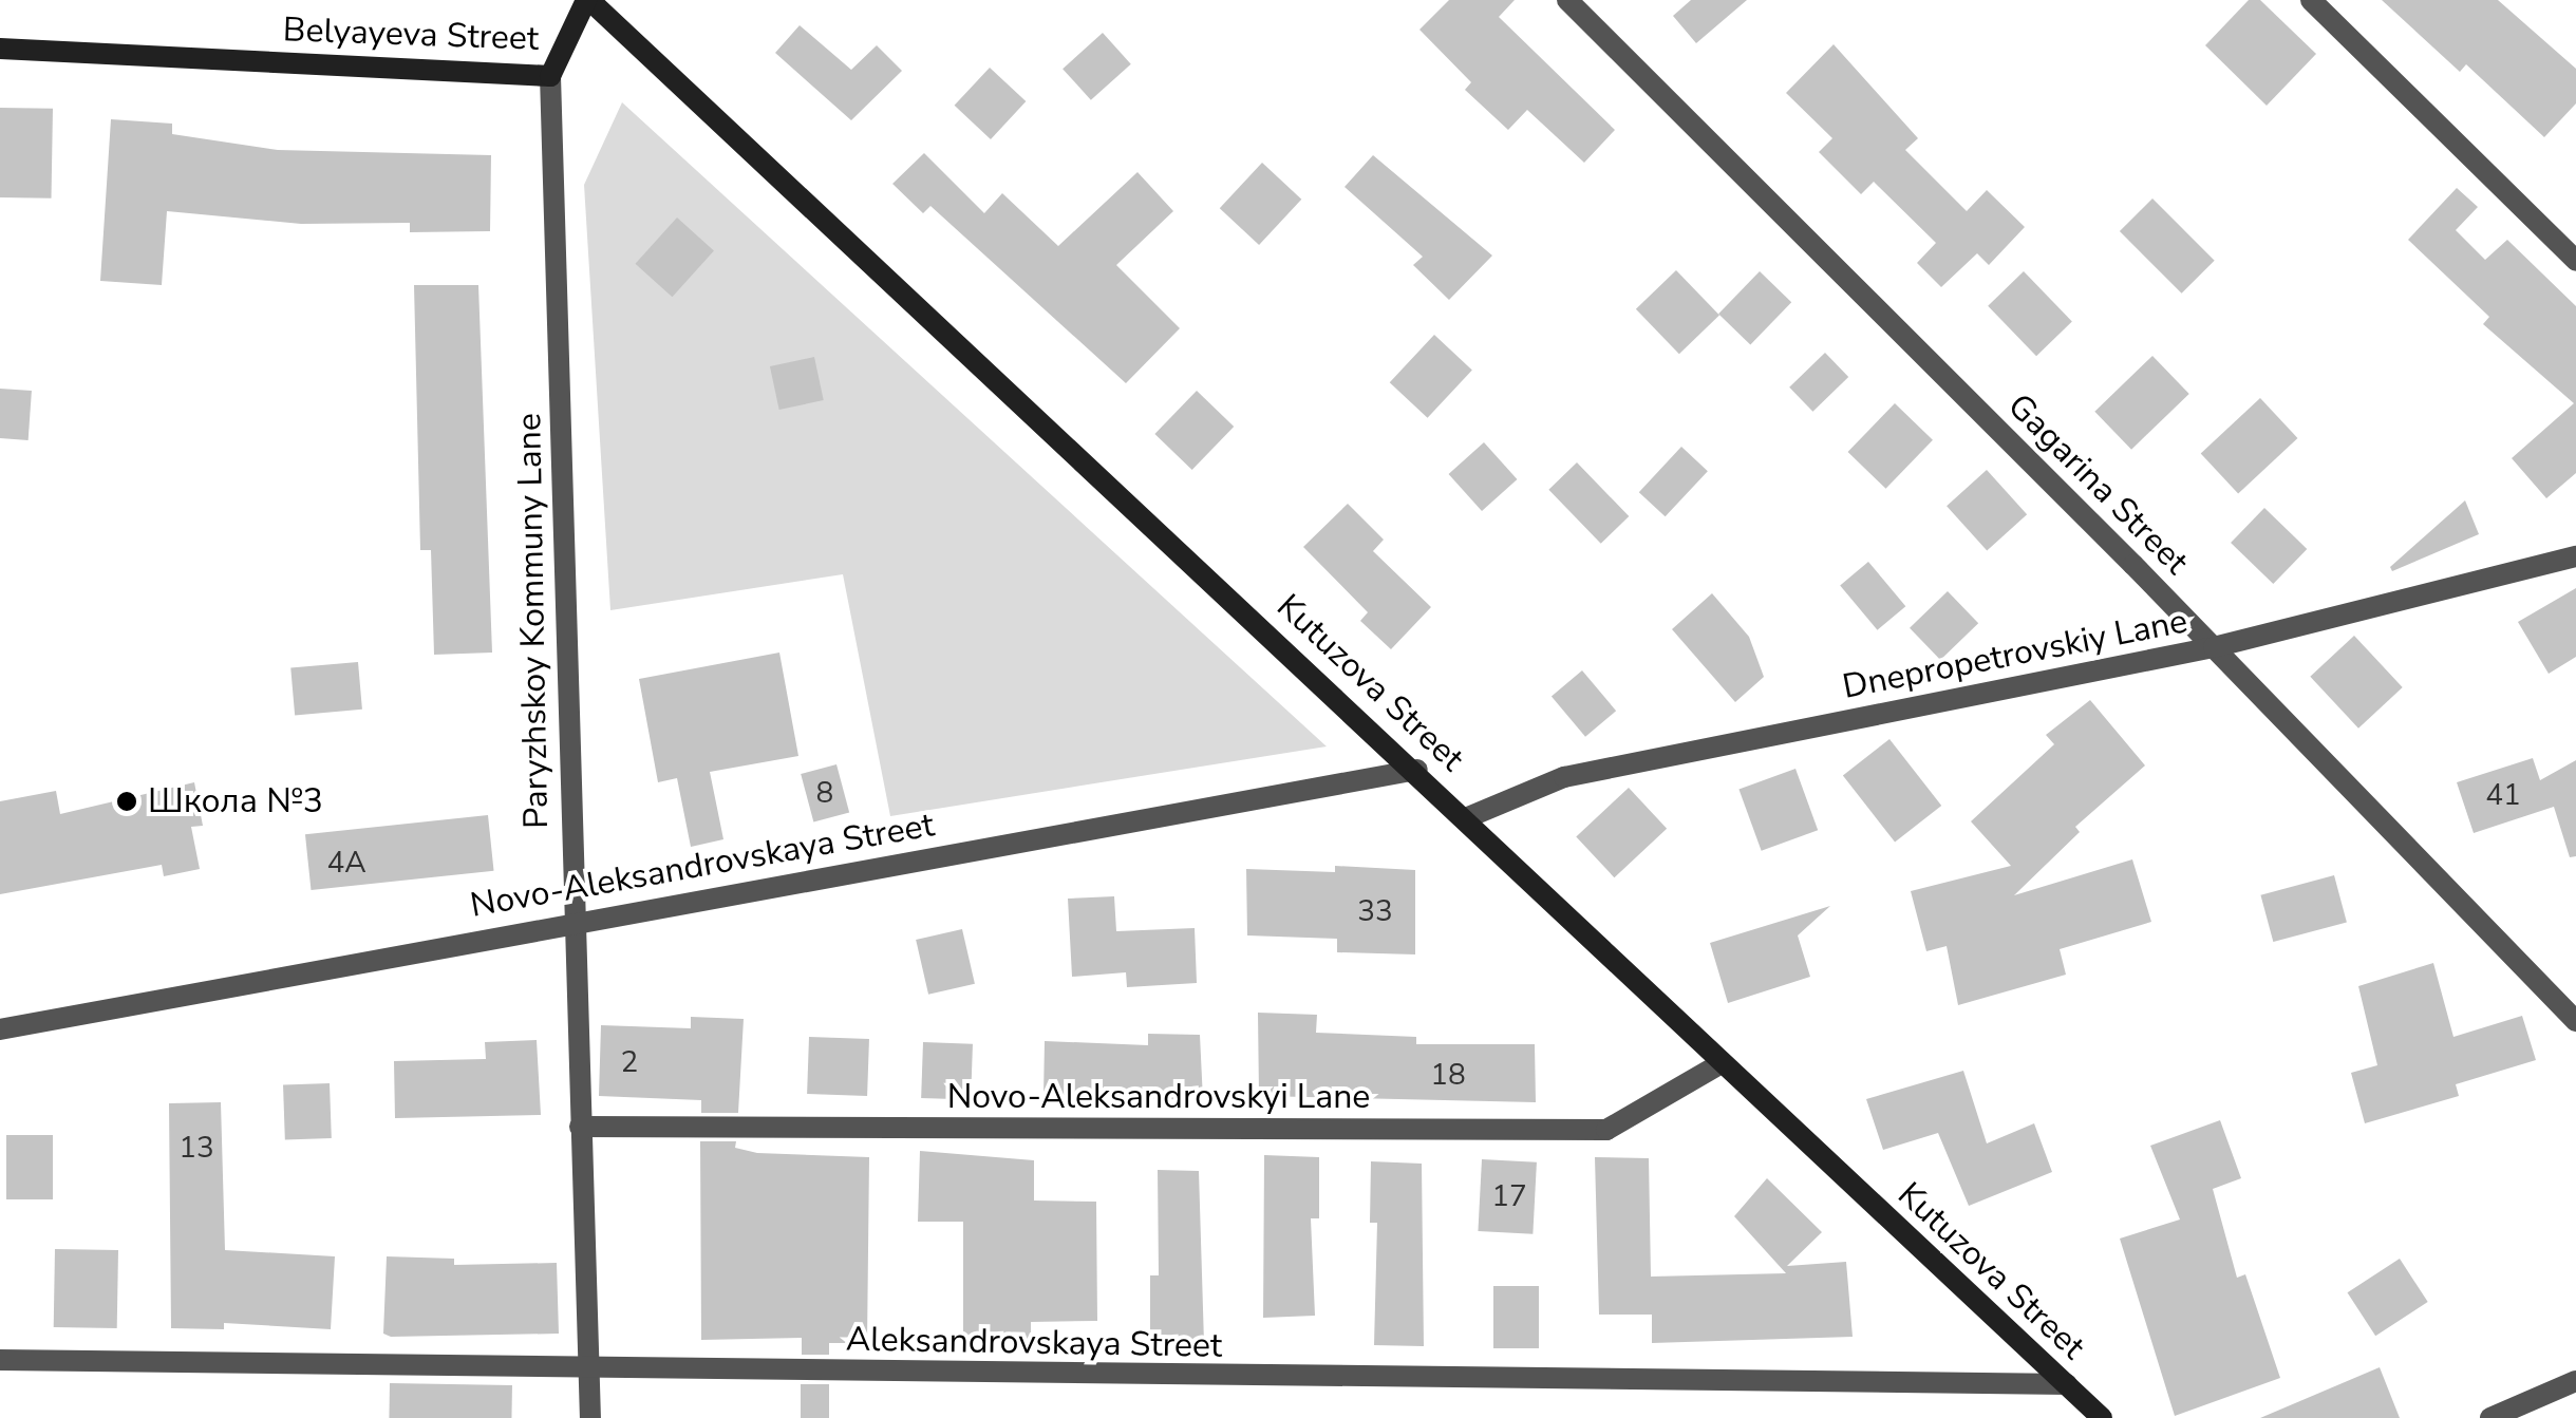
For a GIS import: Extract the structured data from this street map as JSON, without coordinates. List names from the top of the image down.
{
  "streets": {
    "main road": ["Belyayeva Street", "Kutuzova Street"],
    "street": [
      "Gagarina Street",
      "Paryzhskoy Kommuny Lane",
      "Dnepropetrovskiy Lane",
      "Novo-Aleksandrovskaya Street",
      "Novo-Aleksandrovskyi Lane",
      "Aleksandrovskaya Street"
    ]
  },
  "crossings": [
    ["Belyayeva Street", "Paryzhskoy Kommuny Lane"],
    ["Belyayeva Street", "Kutuzova Street"],
    ["Gagarina Street", "Dnepropetrovskiy Lane"],
    ["Paryzhskoy Kommuny Lane", "Novo-Aleksandrovskaya Street"],
    ["Paryzhskoy Kommuny Lane", "Novo-Aleksandrovskyi Lane"],
    ["Paryzhskoy Kommuny Lane", "Aleksandrovskaya Street"],
    ["Dnepropetrovskiy Lane", "Kutuzova Street"],
    ["Kutuzova Street", "Novo-Aleksandrovskaya Street"],
    ["Kutuzova Street", "Novo-Aleksandrovskyi Lane"],
    ["Kutuzova Street", "Aleksandrovskaya Street"]
  ],
  "places": ["Школа №3"],
  "house_numbers": [
    "8",
    "41",
    "4А",
    "33",
    "2",
    "18",
    "13",
    "17"
  ]
}
